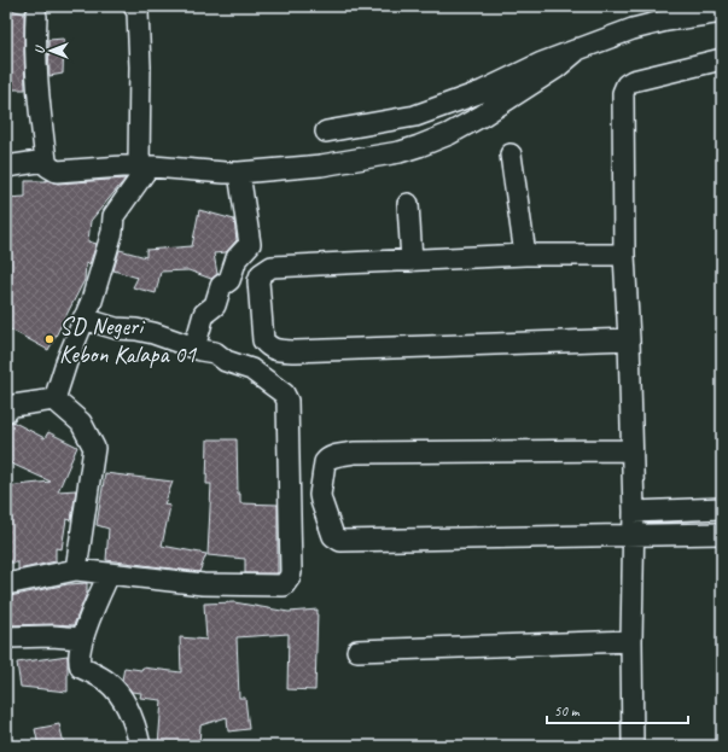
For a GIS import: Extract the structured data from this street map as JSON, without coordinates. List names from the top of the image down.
{
  "places": ["SD Negeri Kebon Kalapa 01"],
  "scale_bar": "50 m",
  "north": "left"
}
